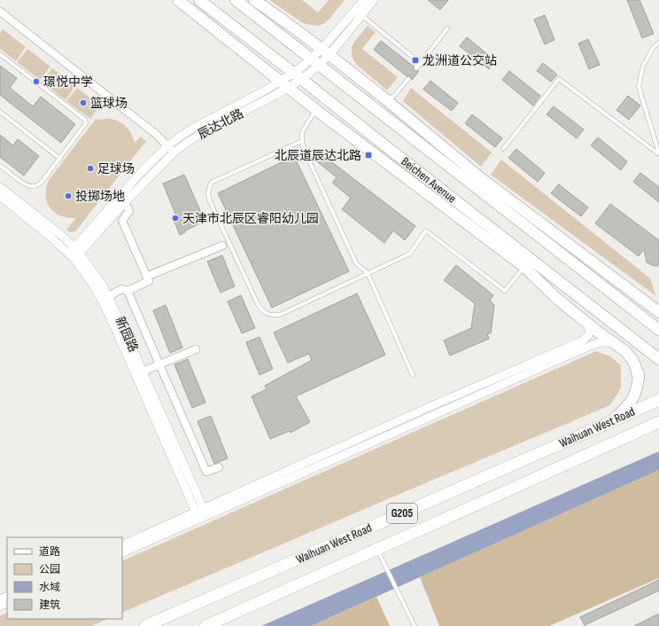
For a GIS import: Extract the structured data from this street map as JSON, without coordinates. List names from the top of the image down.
{
  "streets": {
    "highway": ["Waihuan West Road", "G205"],
    "main road": ["Beichen Avenue"],
    "street": ["辰达北路", "新园路"]
  },
  "crossings": [
    ["辰达北路", "Beichen Avenue"],
    ["辰达北路", "新园路"]
  ],
  "places": {
    "transit": ["龙洲道公交站", "北辰道辰达北路"],
    "other": [
      "璟悦中学",
      "篮球场",
      "足球场",
      "投掷场地",
      "天津市北辰区睿阳幼儿园"
    ]
  },
  "legend": [
    "道路",
    "公园",
    "水域",
    "建筑"
  ]
}
